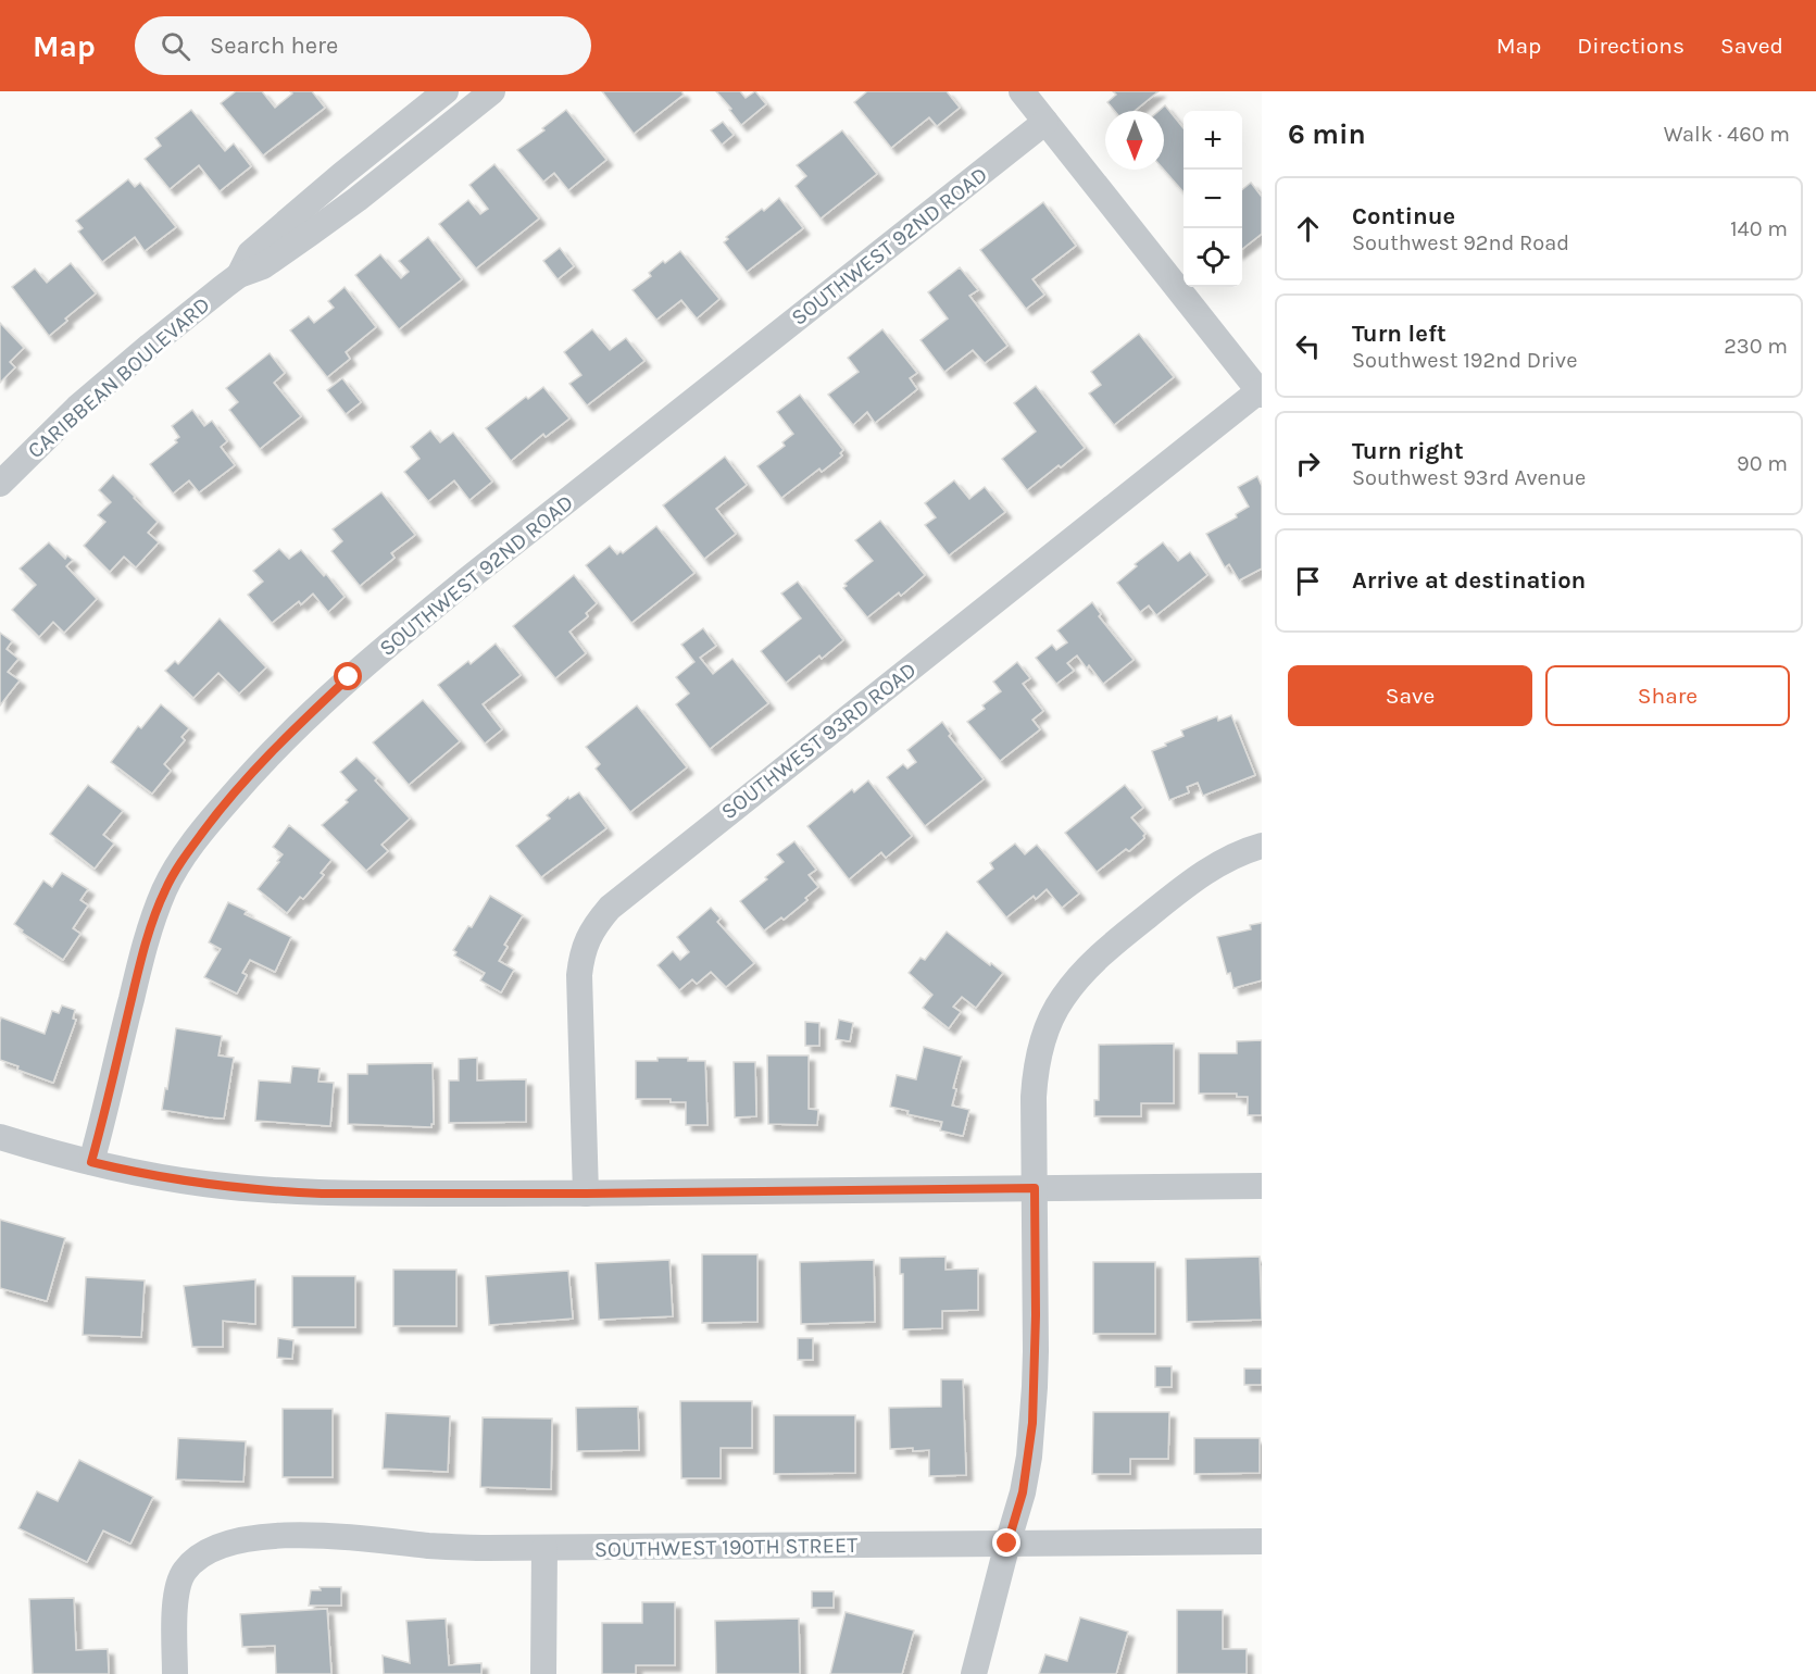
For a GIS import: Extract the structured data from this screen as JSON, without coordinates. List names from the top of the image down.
{
  "streets": {
    "street": [
      "SOUTHWEST 92ND ROAD",
      "CARIBBEAN BOULEVARD",
      "SOUTHWEST 93RD ROAD",
      "SOUTHWEST 190TH STREET"
    ]
  },
  "north": "bottom",
  "page": {
    "header": "Map",
    "search": "Search here",
    "nav": ["Map", "Directions", "Saved"],
    "heading": ["6 min", "Walk · 460 m"],
    "map_buttons": ["+", "−"],
    "list": [
      ["Continue", "Southwest 92nd Road", "140 m"],
      ["Turn left", "Southwest 192nd Drive", "230 m"],
      ["Turn right", "Southwest 93rd Avenue", "90 m"],
      "Arrive at destination"
    ],
    "buttons": ["Save", "Share"]
  }
}
